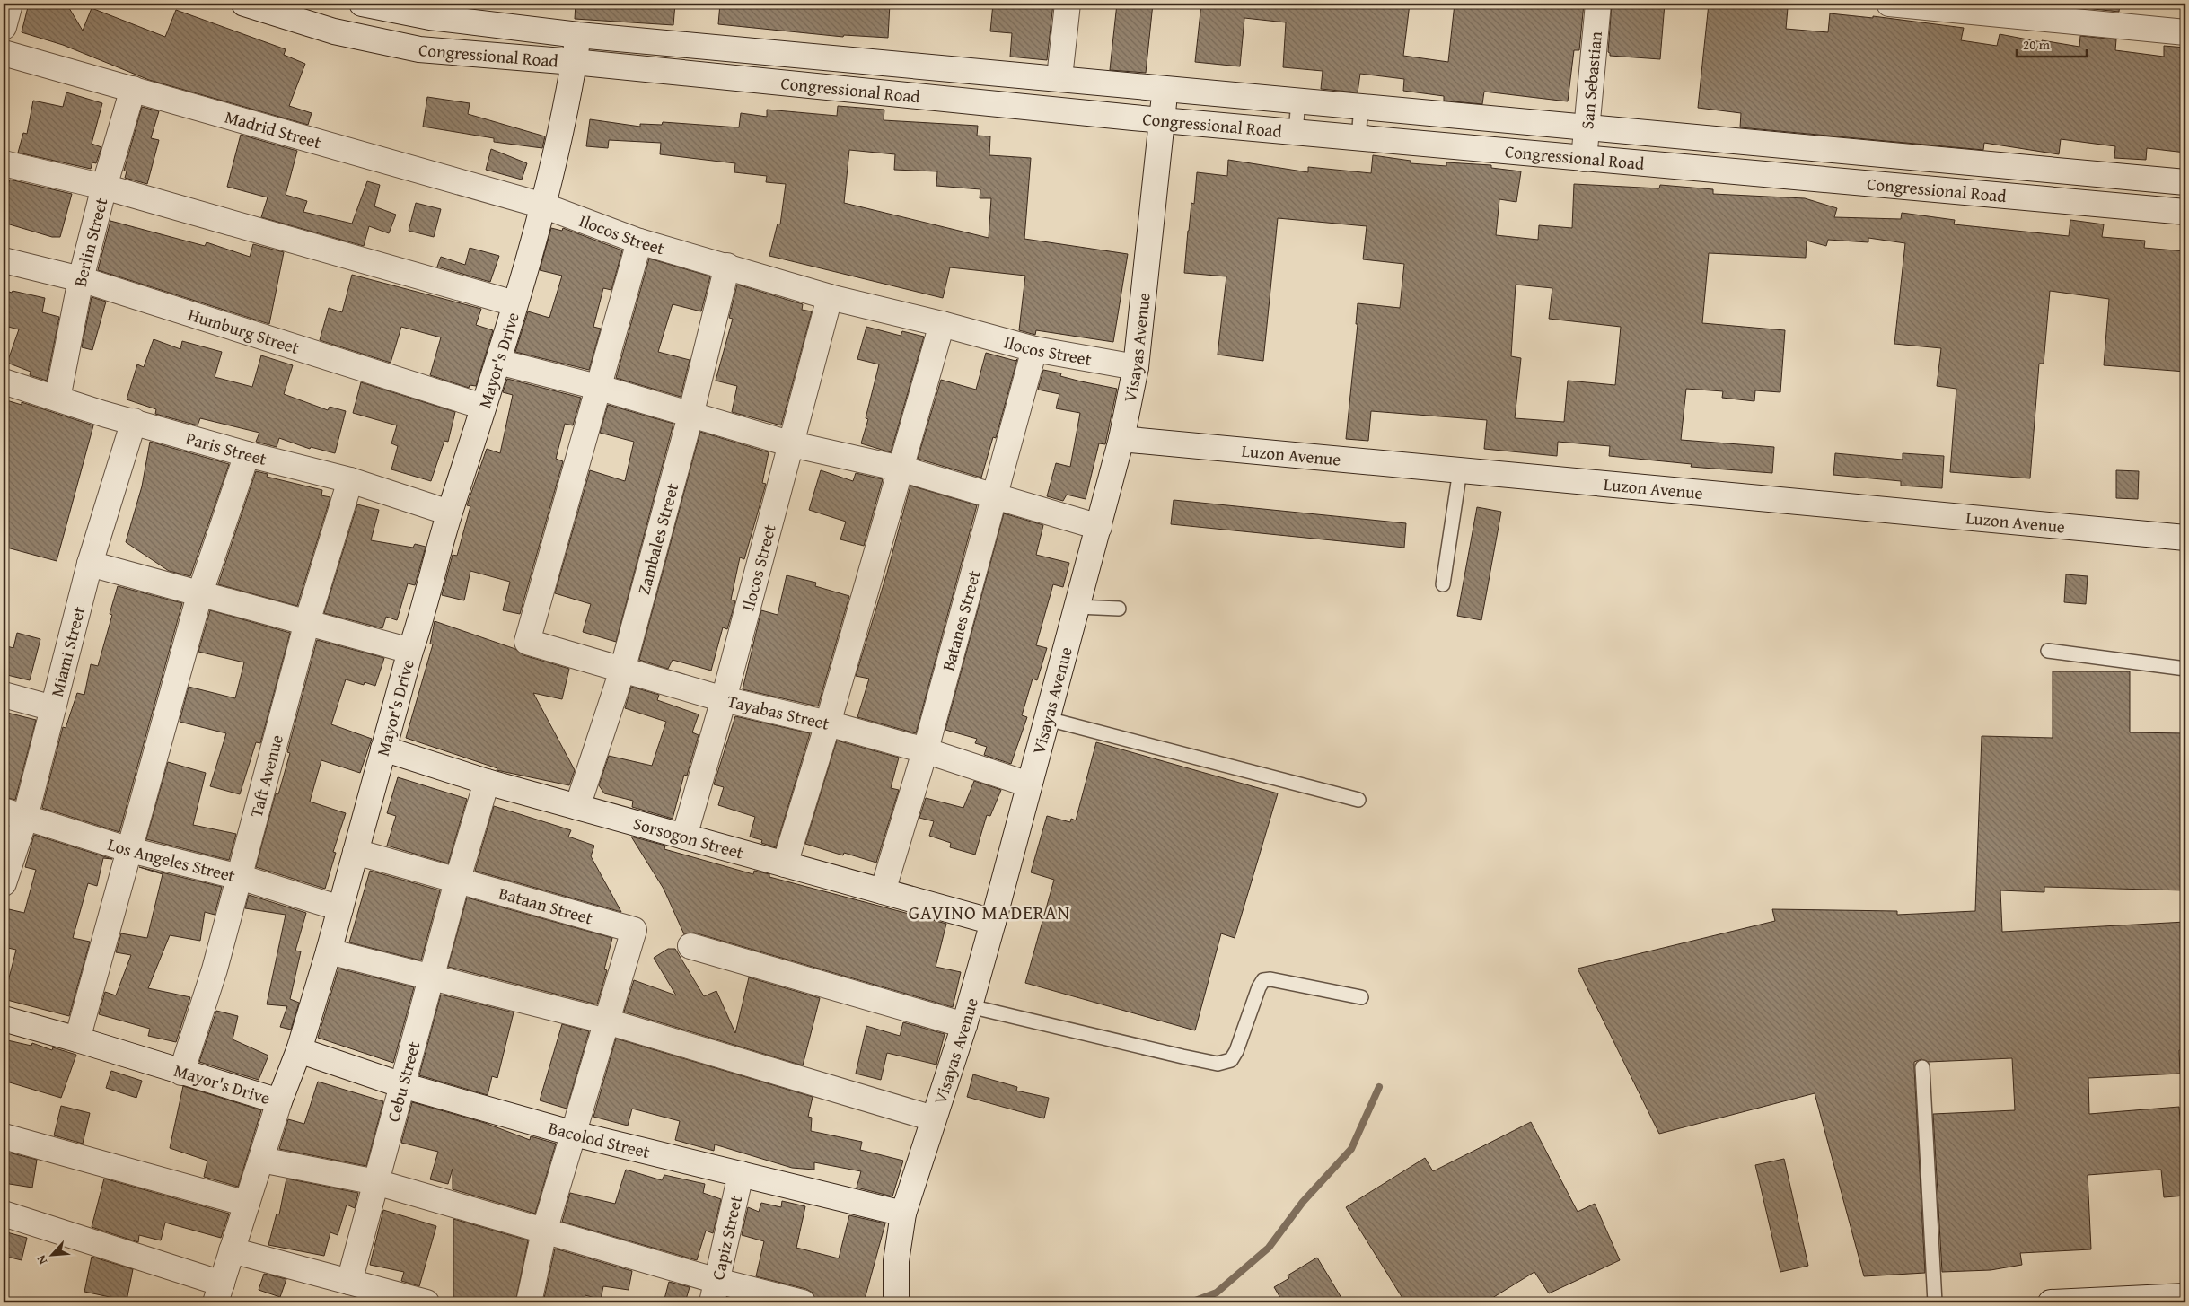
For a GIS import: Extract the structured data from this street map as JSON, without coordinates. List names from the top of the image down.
{
  "streets": {
    "street": [
      "Congressional Road",
      "San Sebastian",
      "Madrid Street",
      "Ilocos Street",
      "Berlin Street",
      "Humburg Street",
      "Visayas Avenue",
      "Mayor's Drive",
      "Paris Street",
      "Luzon Avenue",
      "Zambales Street",
      "Batanes Street",
      "Miami Street",
      "Tayabas Street",
      "Taft Avenue",
      "Sorsogon Street",
      "Los Angeles Street",
      "Bataan Street",
      "Cebu Street",
      "Bacolod Street",
      "Capiz Street"
    ]
  },
  "crossings": [
    ["Congressional Road", "San Sebastian"],
    ["Congressional Road", "Visayas Avenue"],
    ["Congressional Road", "Mayor's Drive"],
    ["Madrid Street", "Ilocos Street"],
    ["Madrid Street", "Berlin Street"],
    ["Madrid Street", "Mayor's Drive"],
    ["Ilocos Street", "Visayas Avenue"],
    ["Ilocos Street", "Mayor's Drive"],
    ["Ilocos Street", "Zambales Street"],
    ["Ilocos Street", "Batanes Street"],
    ["Ilocos Street", "Tayabas Street"],
    ["Ilocos Street", "Sorsogon Street"],
    ["Berlin Street", "Humburg Street"],
    ["Berlin Street", "Paris Street"],
    ["Humburg Street", "Mayor's Drive"],
    ["Visayas Avenue", "Luzon Avenue"],
    ["Visayas Avenue", "Tayabas Street"],
    ["Visayas Avenue", "Sorsogon Street"],
    ["Visayas Avenue", "Bacolod Street"],
    ["Mayor's Drive", "Paris Street"],
    ["Mayor's Drive", "Taft Avenue"],
    ["Mayor's Drive", "Sorsogon Street"],
    ["Mayor's Drive", "Los Angeles Street"],
    ["Mayor's Drive", "Bataan Street"],
    ["Mayor's Drive", "Bacolod Street"],
    ["Paris Street", "Miami Street"],
    ["Paris Street", "Taft Avenue"],
    ["Zambales Street", "Tayabas Street"],
    ["Zambales Street", "Sorsogon Street"],
    ["Batanes Street", "Tayabas Street"],
    ["Batanes Street", "Sorsogon Street"],
    ["Miami Street", "Los Angeles Street"],
    ["Taft Avenue", "Los Angeles Street"],
    ["Sorsogon Street", "Cebu Street"],
    ["Bataan Street", "Cebu Street"],
    ["Cebu Street", "Bacolod Street"],
    ["Bacolod Street", "Capiz Street"]
  ],
  "districts": ["GAVINO MADERAN"],
  "scale_bar": "20 m",
  "north": "bottom left"
}
